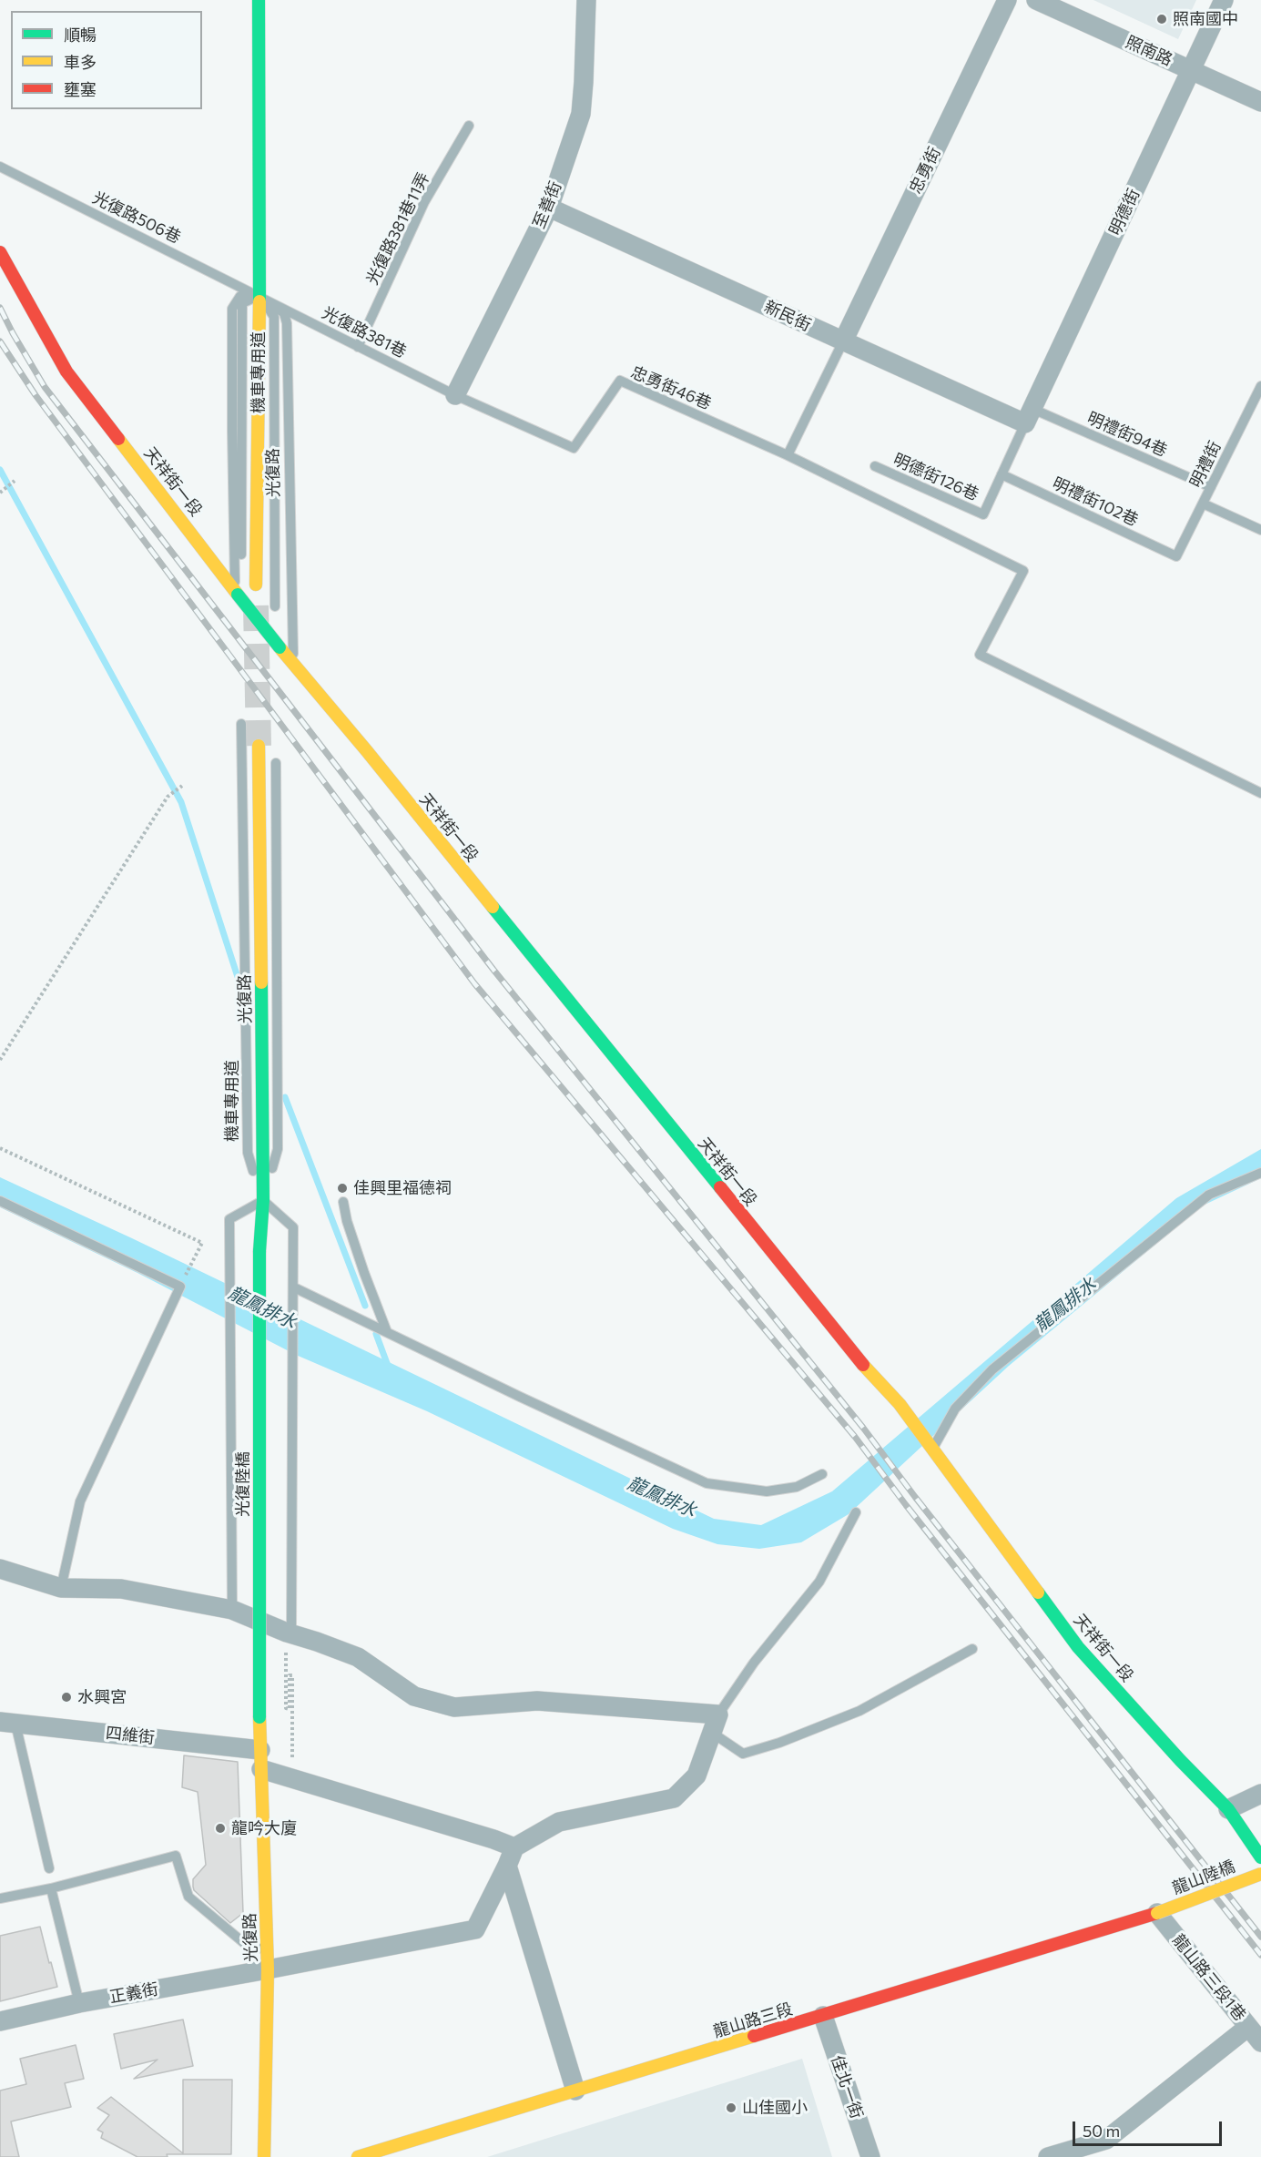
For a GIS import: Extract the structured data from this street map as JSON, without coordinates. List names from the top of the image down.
{
  "streets": {
    "street": [
      "照南路",
      "忠勇街",
      "至善街",
      "明德街",
      "新民街",
      "光復路",
      "天祥街一段",
      "光復陸橋",
      "四維街",
      "龍山陸橋",
      "龍山路三段1巷",
      "正義街",
      "龍山路三段",
      "佳北一街"
    ],
    "lane": [
      "光復路506巷",
      "光復路381巷11弄",
      "光復路381巷",
      "機車專用道",
      "忠勇街46巷",
      "明禮街94巷",
      "明禮街",
      "明德街126巷",
      "明禮街102巷"
    ]
  },
  "crossings": [
    ["照南路", "明德街"],
    ["忠勇街", "新民街"],
    ["至善街", "新民街"],
    ["至善街", "光復路381巷"],
    ["至善街", "忠勇街46巷"],
    ["明德街", "新民街"],
    ["明德街", "明禮街94巷"],
    ["明德街", "明德街126巷"],
    ["光復路506巷", "光復路381巷"],
    ["光復路506巷", "機車專用道"],
    ["光復路506巷", "光復路"],
    ["光復路381巷11弄", "光復路381巷"],
    ["新民街", "明禮街94巷"],
    ["新民街", "明德街126巷"],
    ["光復路381巷", "機車專用道"],
    ["光復路381巷", "忠勇街46巷"],
    ["光復路381巷", "光復路"],
    ["機車專用道", "光復路"],
    ["明禮街94巷", "明禮街"],
    ["明禮街94巷", "明德街126巷"],
    ["明禮街", "明禮街102巷"],
    ["光復路", "天祥街一段"],
    ["光復路", "光復陸橋"],
    ["光復路", "四維街"],
    ["光復路", "正義街"],
    ["明德街126巷", "明禮街102巷"],
    ["龍山陸橋", "龍山路三段1巷"],
    ["龍山陸橋", "龍山路三段"],
    ["龍山路三段1巷", "龍山路三段"],
    ["龍山路三段", "佳北一街"]
  ],
  "water": ["龍鳳排水"],
  "places": [
    "照南國中",
    "佳興里福德祠",
    "水興宮",
    "龍吟大廈",
    "山佳國小"
  ],
  "legend": ["順暢", "車多", "壅塞"],
  "scale_bar": "50 m"
}
